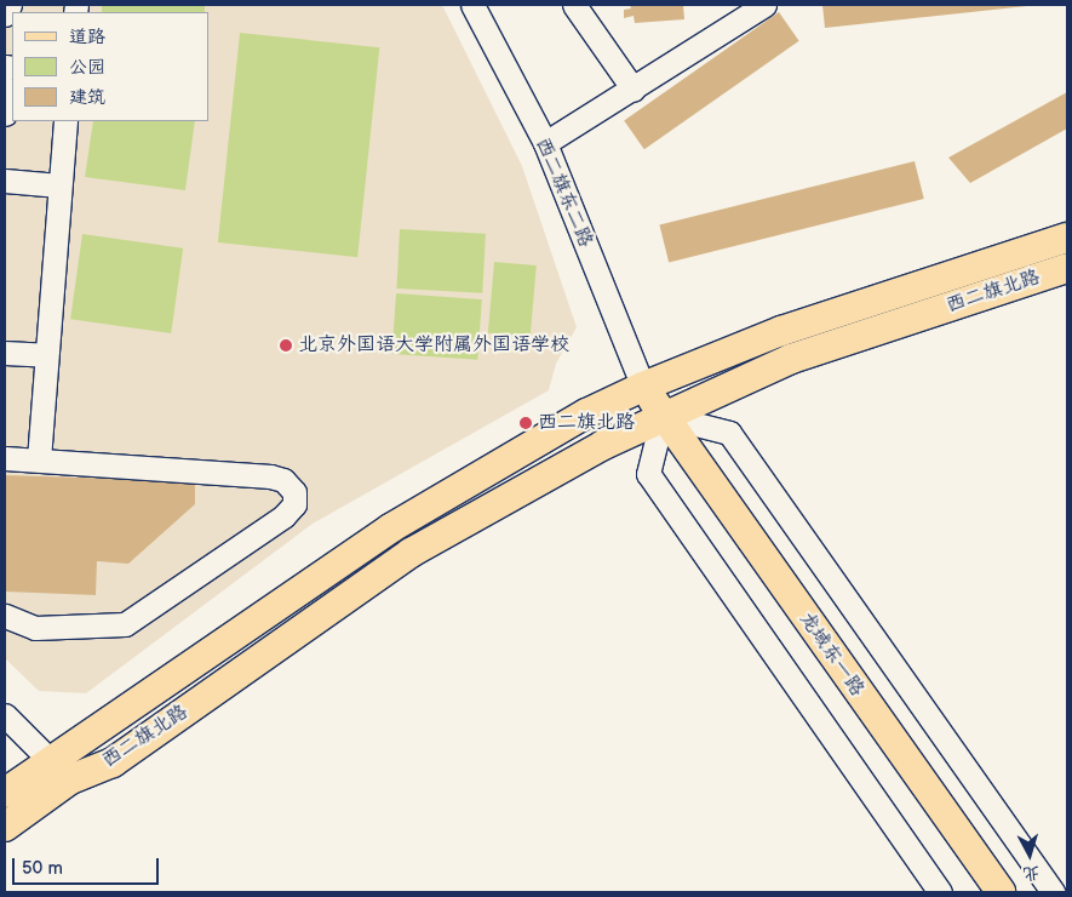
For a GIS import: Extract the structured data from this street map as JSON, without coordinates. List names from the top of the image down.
{
  "streets": {
    "main road": ["西二旗北路", "龙域东一路"],
    "street": ["西二旗东二路"]
  },
  "crossings": [
    ["西二旗东二路", "西二旗北路"],
    ["西二旗东二路", "龙域东一路"],
    ["西二旗北路", "龙域东一路"]
  ],
  "places": ["北京外国语大学附属外国语学校", "西二旗北路"],
  "legend": ["道路", "公园", "建筑"],
  "scale_bar": "50 m",
  "north": "bottom"
}
